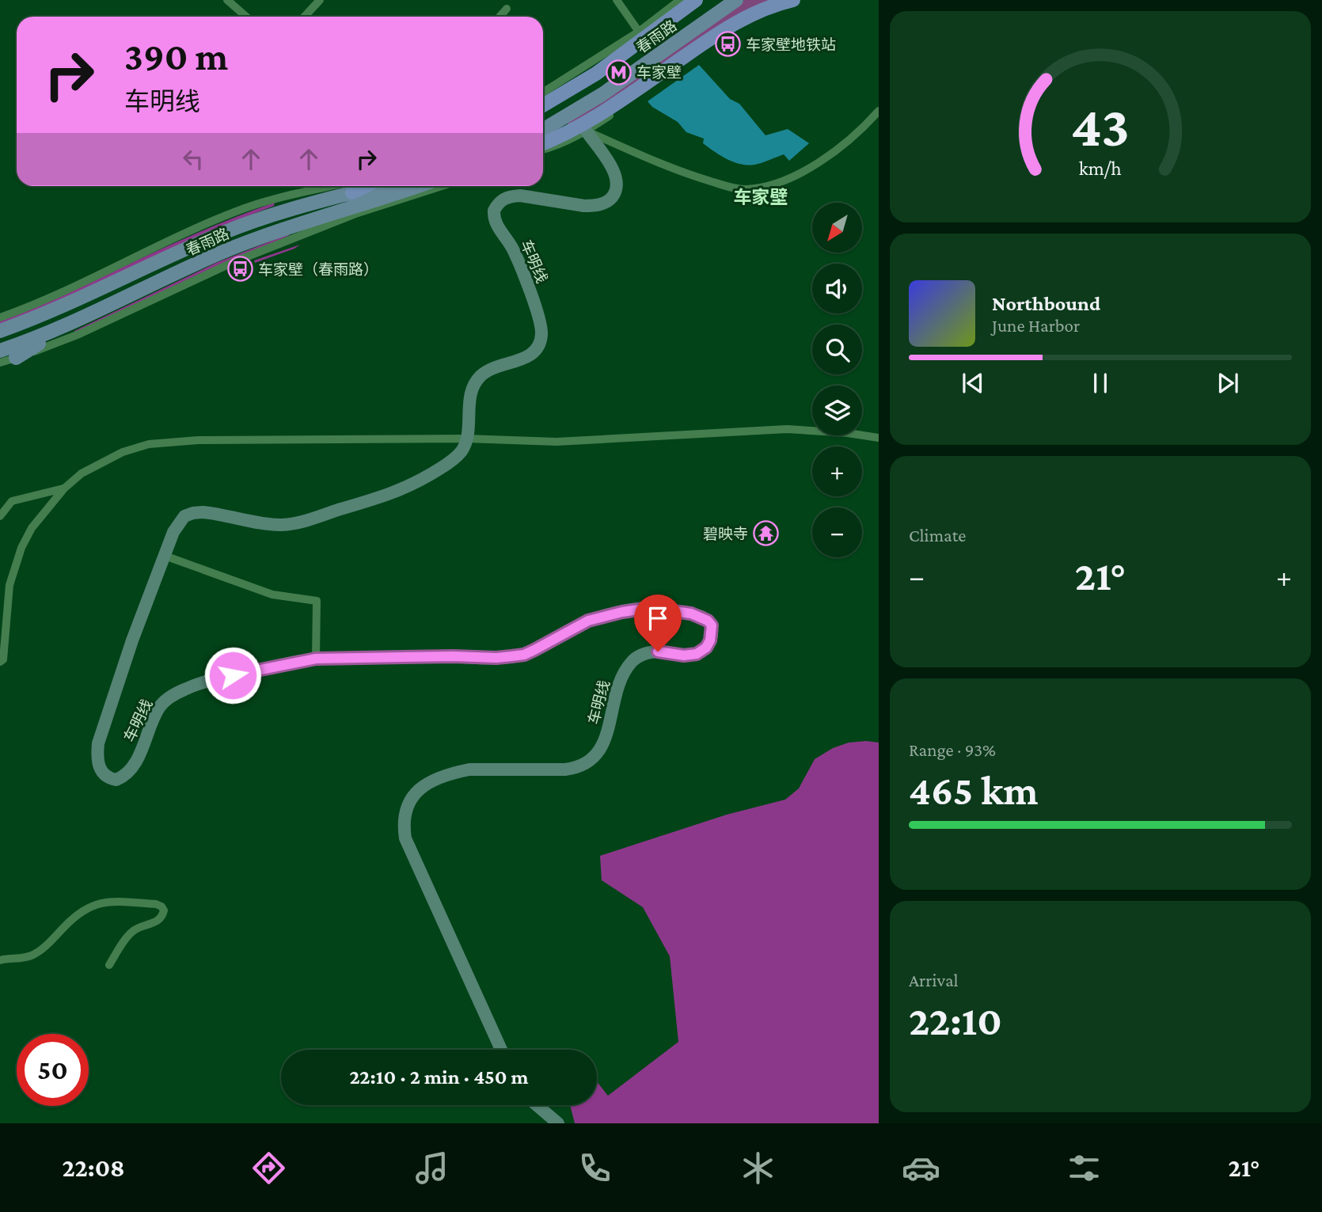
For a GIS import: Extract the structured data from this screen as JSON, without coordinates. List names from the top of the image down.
{
  "streets": {
    "main road": ["春雨路", "车明线"]
  },
  "districts": ["车家壁"],
  "places": {
    "bus stop": ["车家壁地铁站", "车家壁（春雨路）"],
    "metro station": ["车家壁"],
    "temple": ["碧映寺"]
  },
  "north": "bottom left",
  "page": {
    "turn": ["390 m", "车明线"],
    "map_buttons": ["+", "−"],
    "song": ["Northbound", "June Harbor"],
    "tile": [
      "Climate",
      ["Range · 93%", "465 km"],
      ["Arrival", "22:10"]
    ],
    "heat": ["−", "21°", "+"],
    "limit": "50",
    "trip": "22:10 · 2 min · 450 m",
    "tabs": ["22:08", "21°"],
    "gauge": ["43", "km/h"]
  }
}
